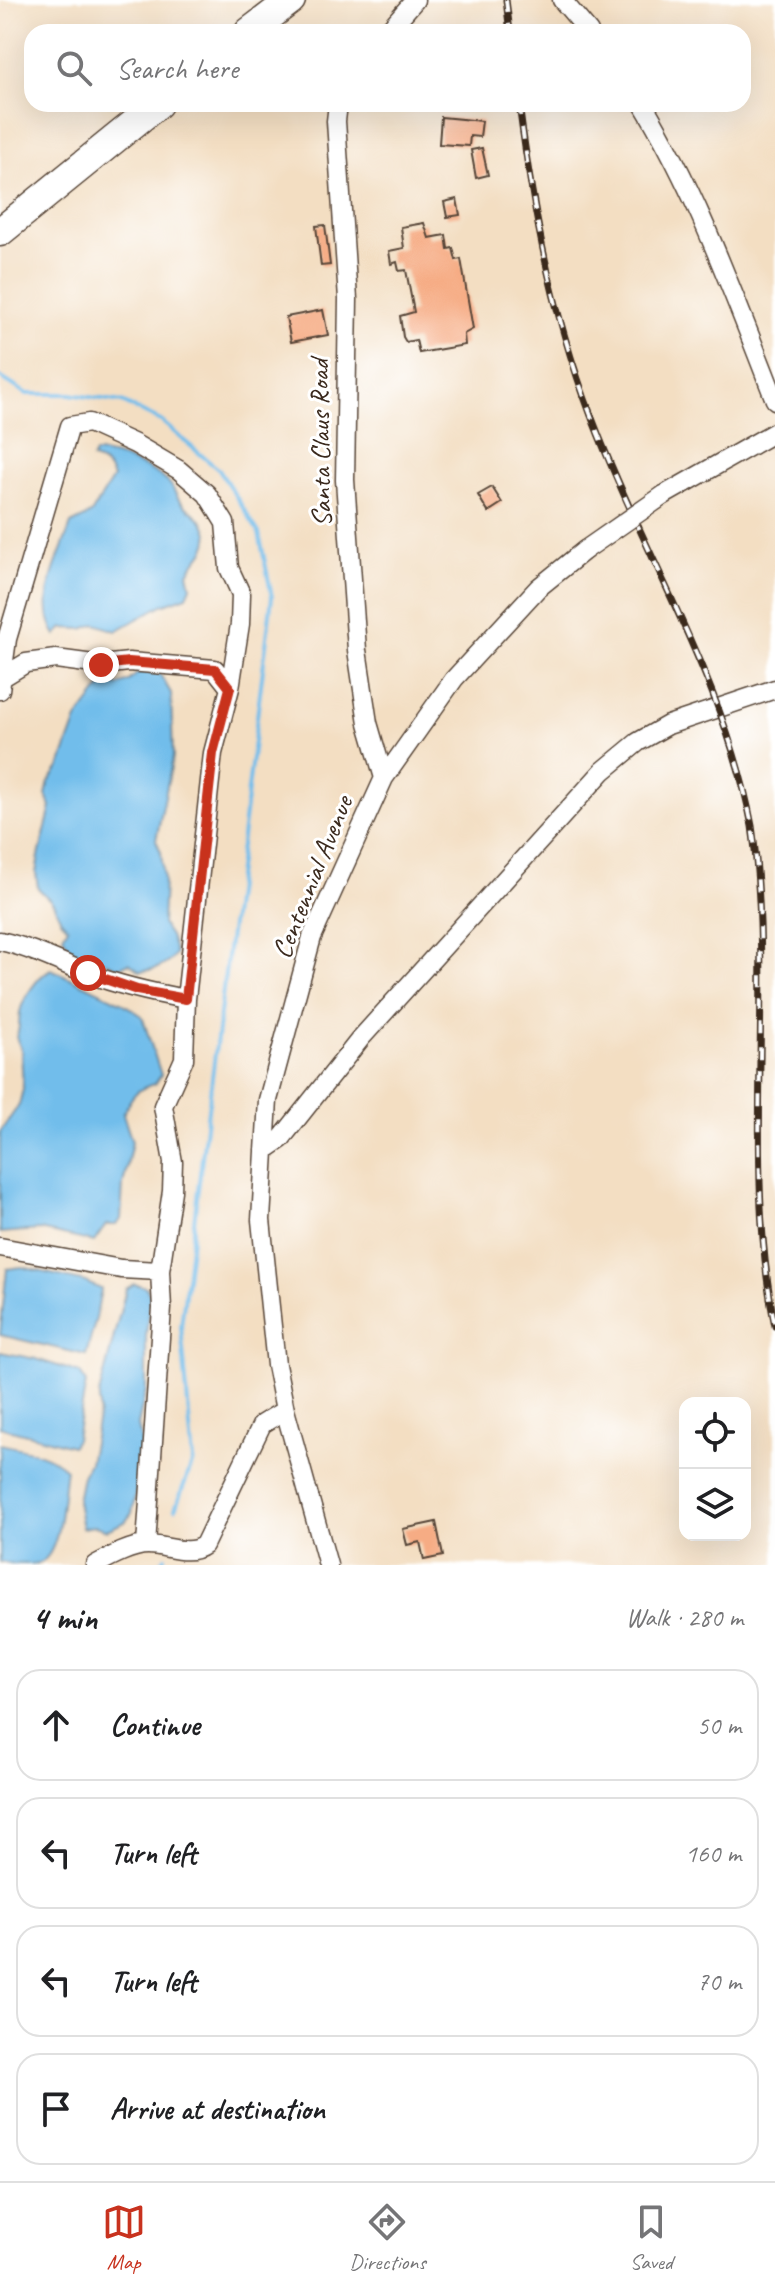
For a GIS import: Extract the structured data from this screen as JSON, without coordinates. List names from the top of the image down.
{
  "streets": {
    "street": ["Santa Claus Road", "Centennial Avenue"]
  },
  "crossings": [
    ["Santa Claus Road", "Centennial Avenue"]
  ],
  "page": {
    "search": "Search here",
    "heading": ["4 min", "Walk · 280 m"],
    "list": [
      ["Continue", "50 m"],
      ["Turn left", "160 m"],
      ["Turn left", "70 m"],
      "Arrive at destination"
    ],
    "nav": ["Map", "Directions", "Saved"]
  }
}
